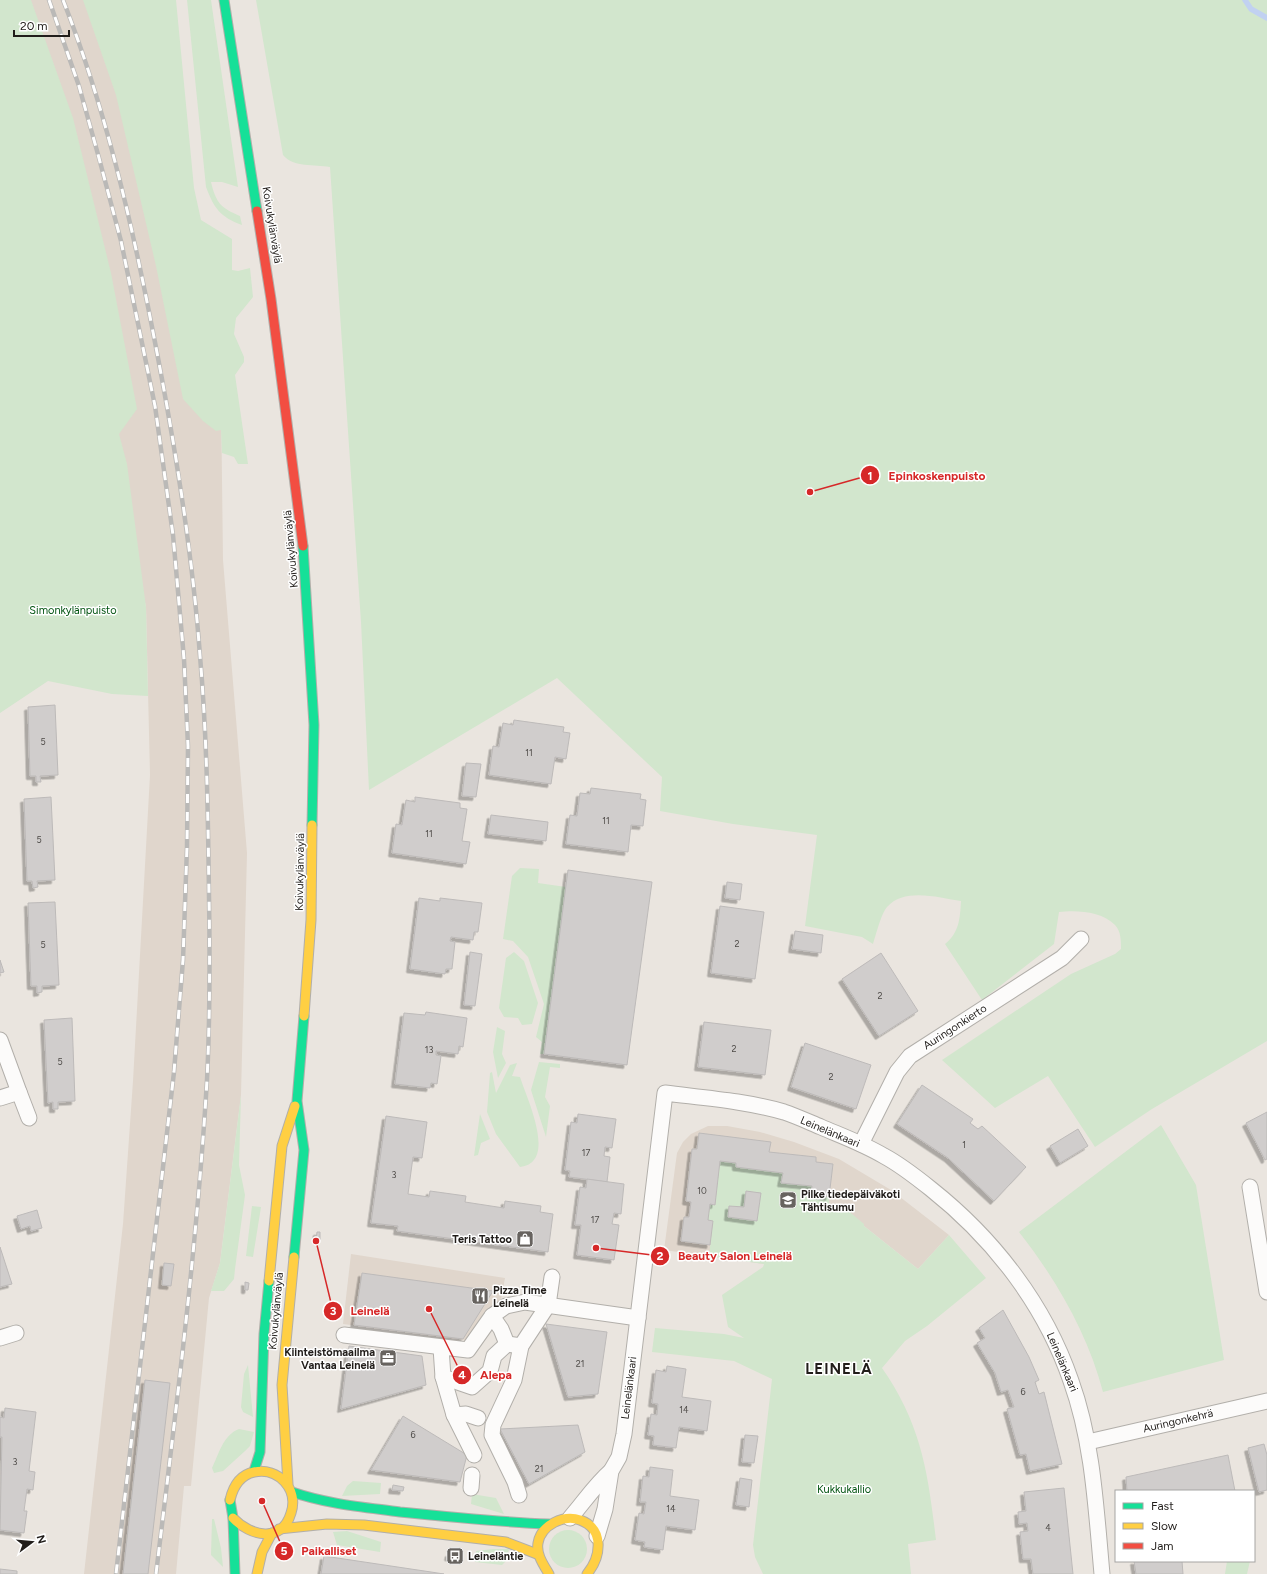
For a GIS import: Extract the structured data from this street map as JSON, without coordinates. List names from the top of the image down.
{
  "streets": {
    "main road": ["Koivukylänväylä"],
    "street": ["Auringonkierto", "Leinelänkaari", "Auringonkehrä"]
  },
  "crossings": [
    ["Auringonkierto", "Leinelänkaari"],
    ["Leinelänkaari", "Auringonkehrä"]
  ],
  "districts": ["LEINELÄ"],
  "parks": ["Simonkylänpuisto", "Kukkukallio"],
  "places": {
    "other": [
      "Epinkoskenpuisto",
      "Leinelä",
      "Beauty Salon Leinelä",
      "Alepa",
      "Paikalliset"
    ],
    "school or university": ["Pilke tiedepäiväkoti Tähtisumu"],
    "shop": ["Teris Tattoo"],
    "restaurant": ["Pizza Time Leinelä"],
    "office": ["Kiinteistömaailma Vantaa Leinelä"],
    "bus stop": ["Leineläntie"]
  },
  "house_numbers": [
    "5",
    "11",
    "11",
    "11",
    "5",
    "2",
    "5",
    "2",
    "2",
    "13",
    "5",
    "2",
    "1",
    "17",
    "3",
    "10",
    "17",
    "21",
    "6",
    "14",
    "6",
    "3",
    "21",
    "14",
    "4"
  ],
  "legend": ["Fast", "Slow", "Jam"],
  "scale_bar": "20 m",
  "north": "right"
}
